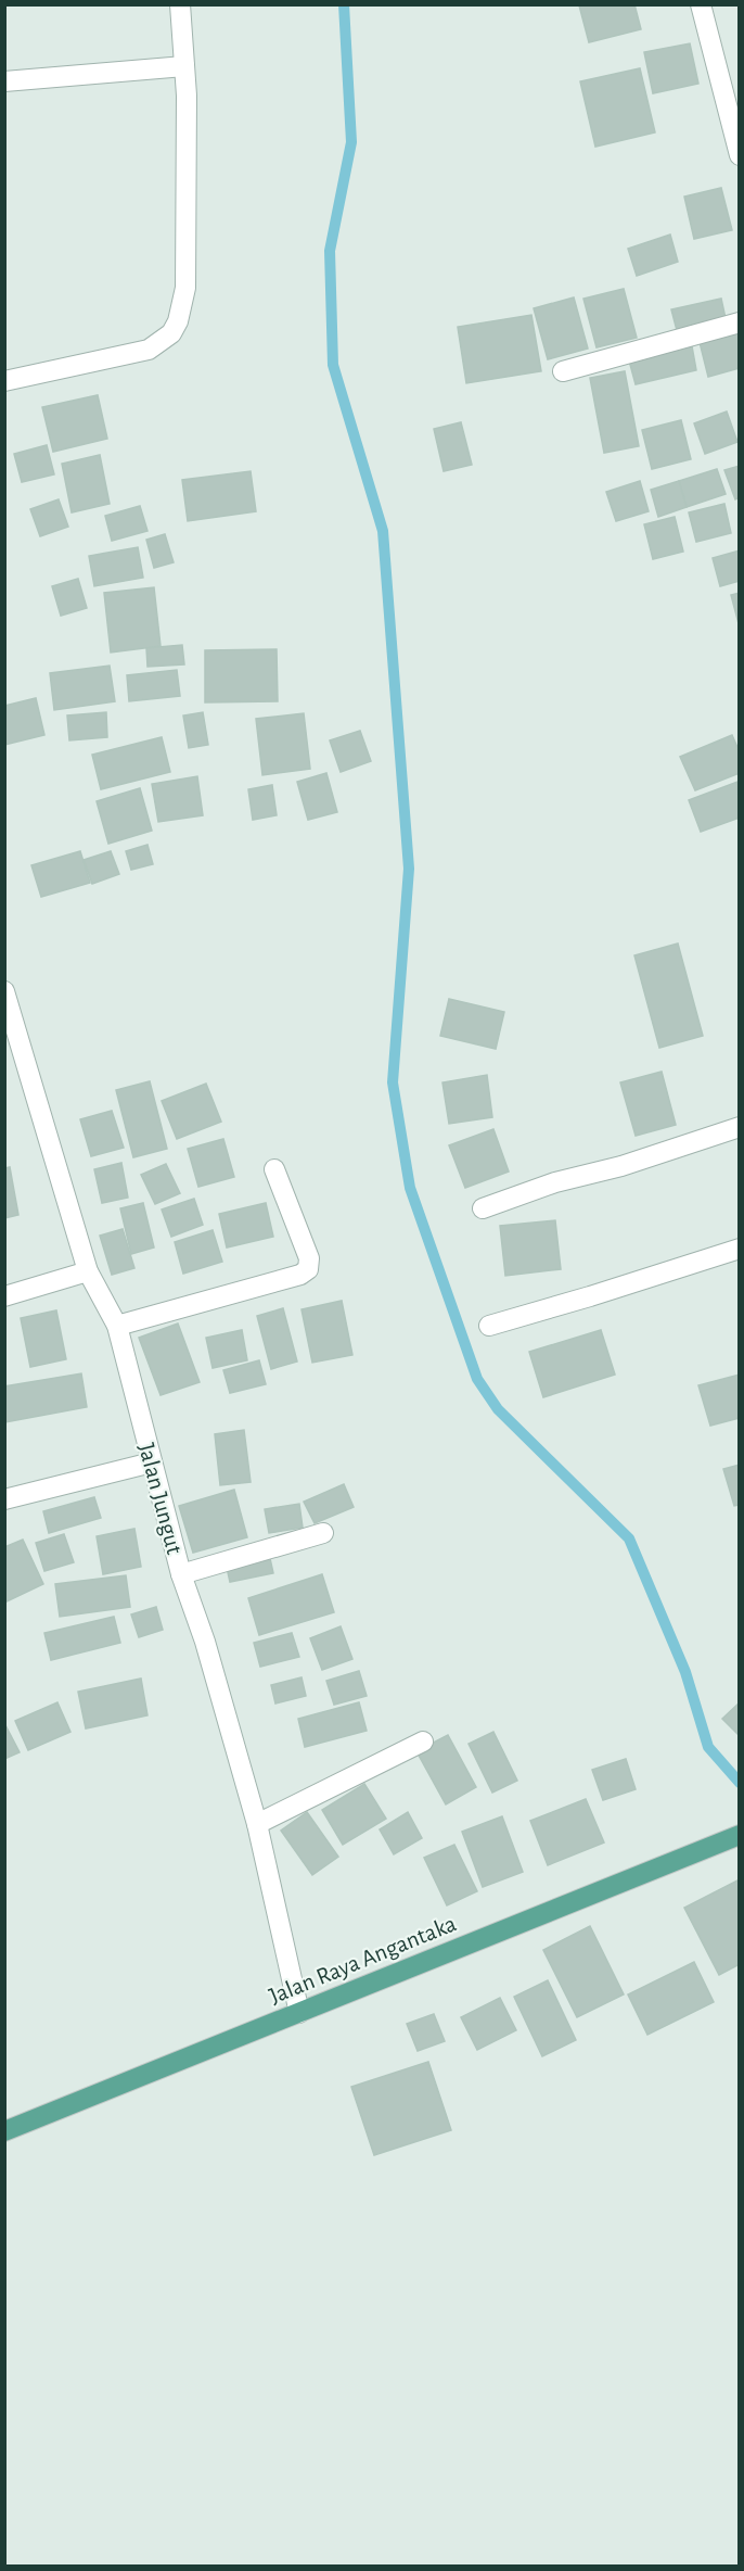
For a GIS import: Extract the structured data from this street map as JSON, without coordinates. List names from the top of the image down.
{
  "streets": {
    "main road": ["Jalan Raya Angantaka"],
    "street": ["Jalan Jungut"]
  },
  "crossings": [
    ["Jalan Jungut", "Jalan Raya Angantaka"]
  ]
}
